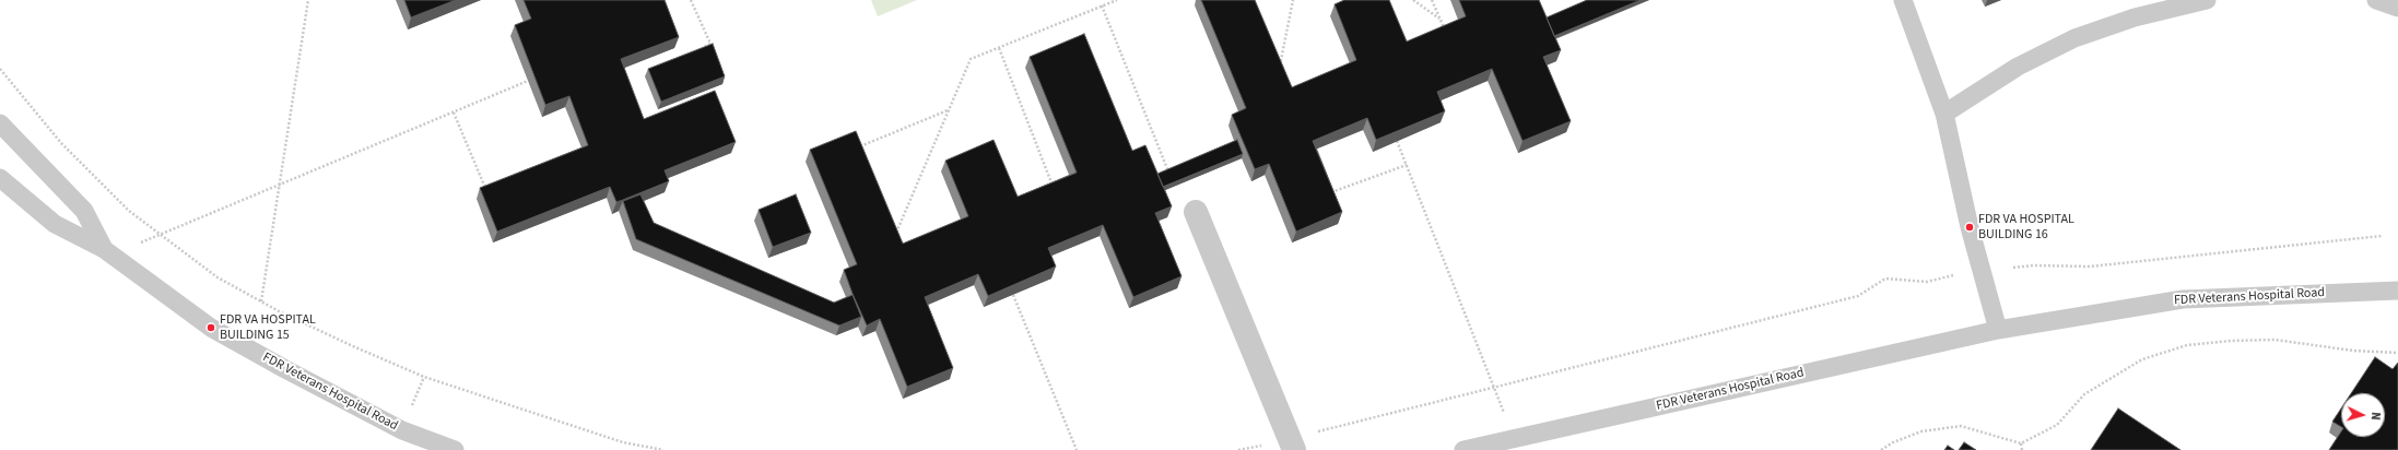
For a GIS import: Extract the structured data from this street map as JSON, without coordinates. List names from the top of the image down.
{
  "streets": {
    "lane": ["FDR Veterans Hospital Road"]
  },
  "places": ["FDR VA HOSPITAL BUILDING 16", "FDR VA HOSPITAL BUILDING 15"],
  "north": "right"
}
